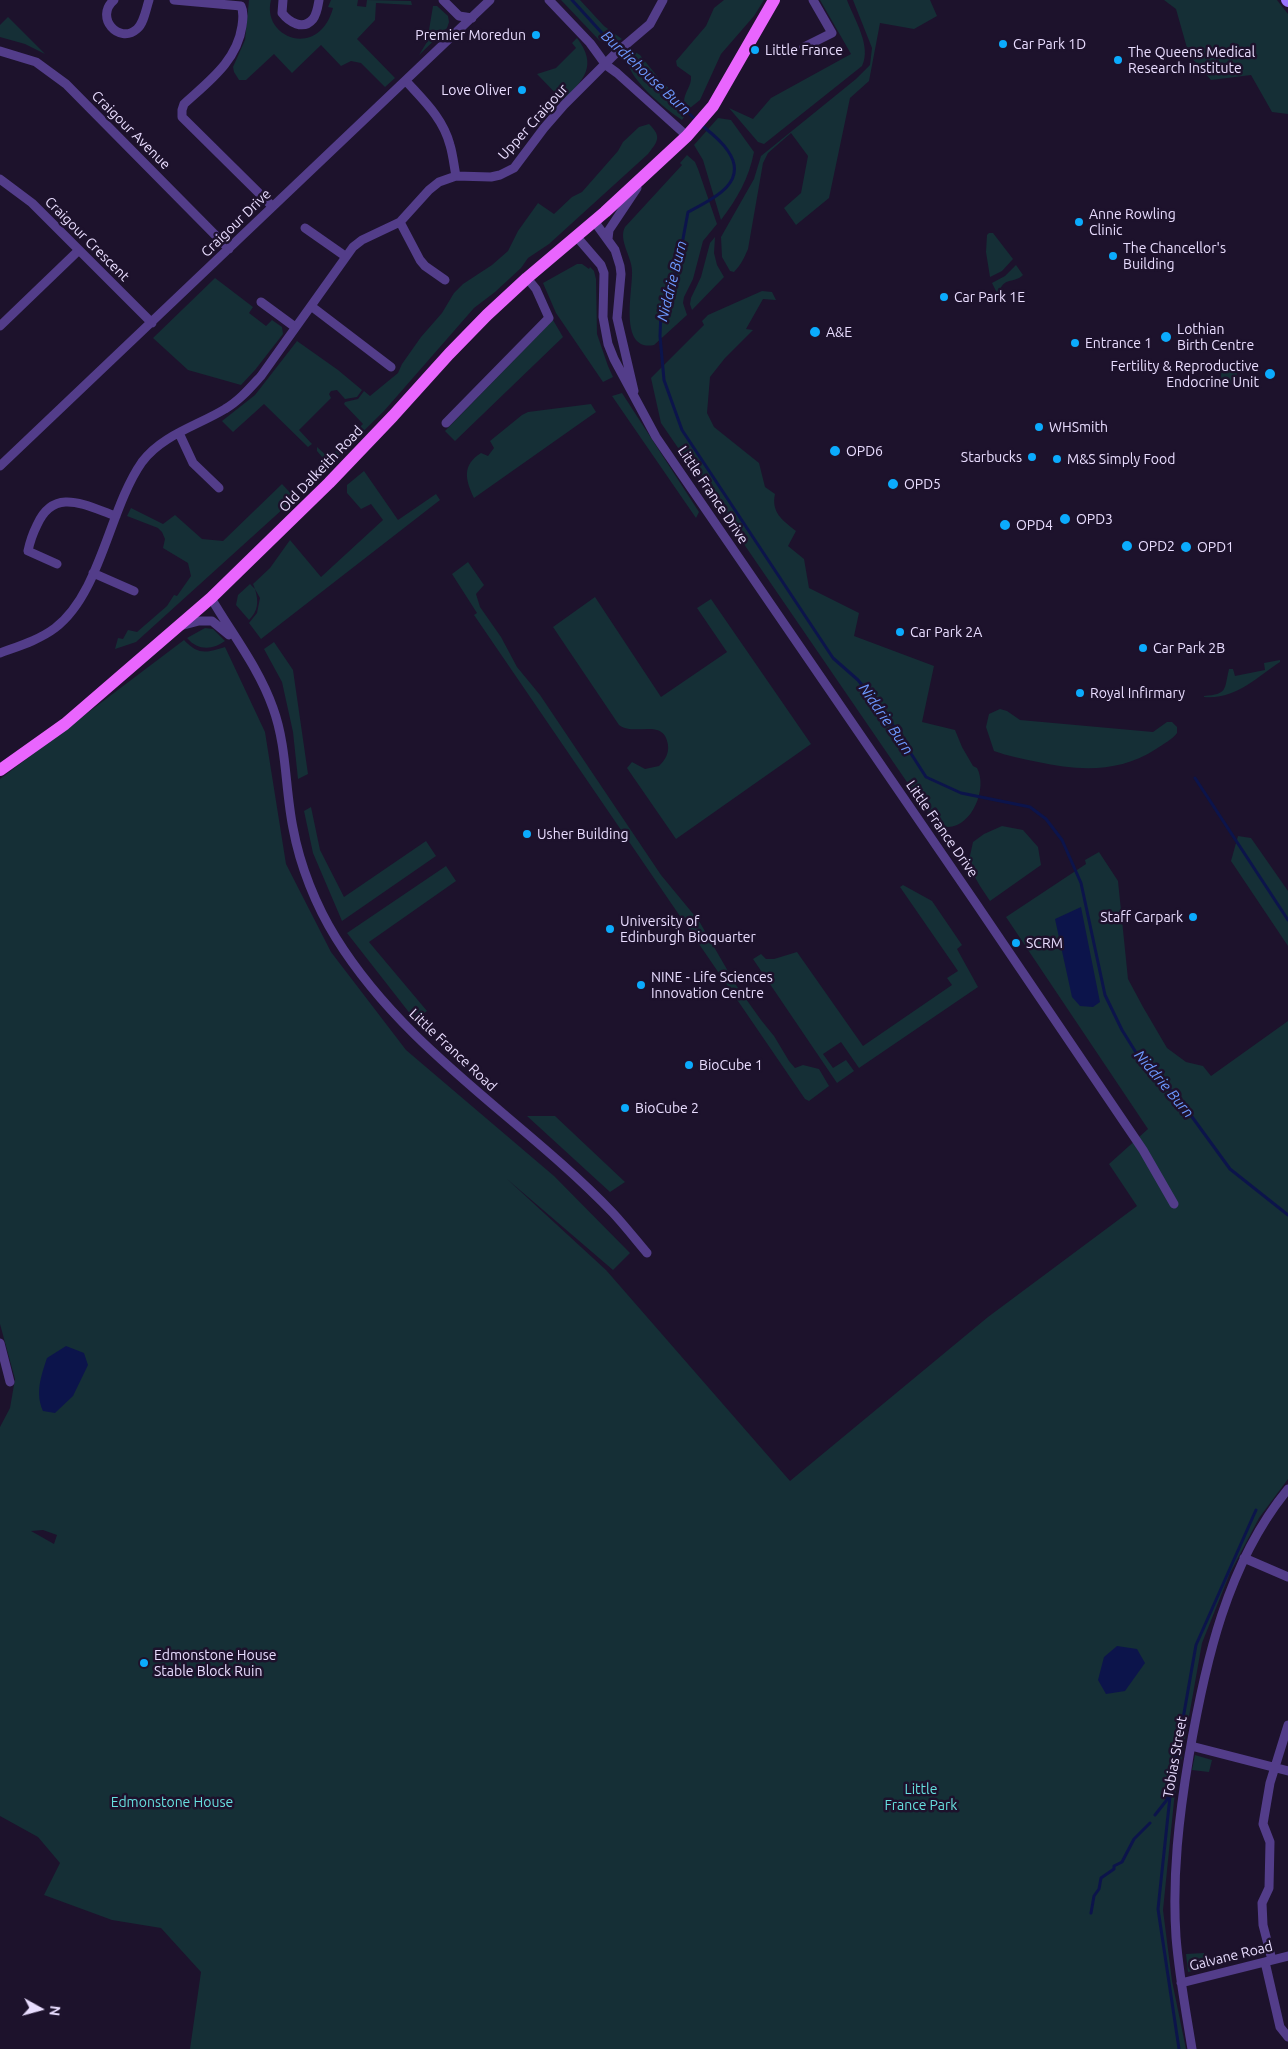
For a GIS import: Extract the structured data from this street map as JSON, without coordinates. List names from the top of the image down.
{
  "streets": {
    "main road": ["Old Dalkeith Road"],
    "street": [
      "Upper Craigour",
      "Craigour Avenue",
      "Craigour Drive",
      "Craigour Crescent",
      "Little France Drive",
      "Little France Road",
      "Tobias Street",
      "Galvane Road"
    ]
  },
  "crossings": [
    ["Craigour Avenue", "Craigour Drive"],
    ["Craigour Drive", "Craigour Crescent"],
    ["Old Dalkeith Road", "Little France Drive"],
    ["Old Dalkeith Road", "Little France Road"],
    ["Tobias Street", "Galvane Road"]
  ],
  "water": ["Burdiehouse Burn", "Niddrie Burn"],
  "parks": ["Little France Park", "Edmonstone House"],
  "places": [
    "Premier Moredun",
    "Car Park 1D",
    "Little France",
    "The Queens Medical Research Institute",
    "Love Oliver",
    "Anne Rowling Clinic",
    "The Chancellor's Building",
    "Car Park 1E",
    "A&E",
    "Lothian Birth Centre",
    "Entrance 1",
    "Fertility & Reproductive Endocrine Unit",
    "WHSmith",
    "OPD6",
    "Starbucks",
    "M&S Simply Food",
    "OPD5",
    "OPD3",
    "OPD4",
    "OPD2",
    "OPD1",
    "Car Park 2A",
    "Car Park 2B",
    "Royal Infirmary",
    "Usher Building",
    "Staff Carpark",
    "University of Edinburgh Bioquarter",
    "SCRM",
    "NINE - Life Sciences Innovation Centre",
    "BioCube 1",
    "BioCube 2",
    "Edmonstone House Stable Block Ruin"
  ],
  "north": "right"
}
